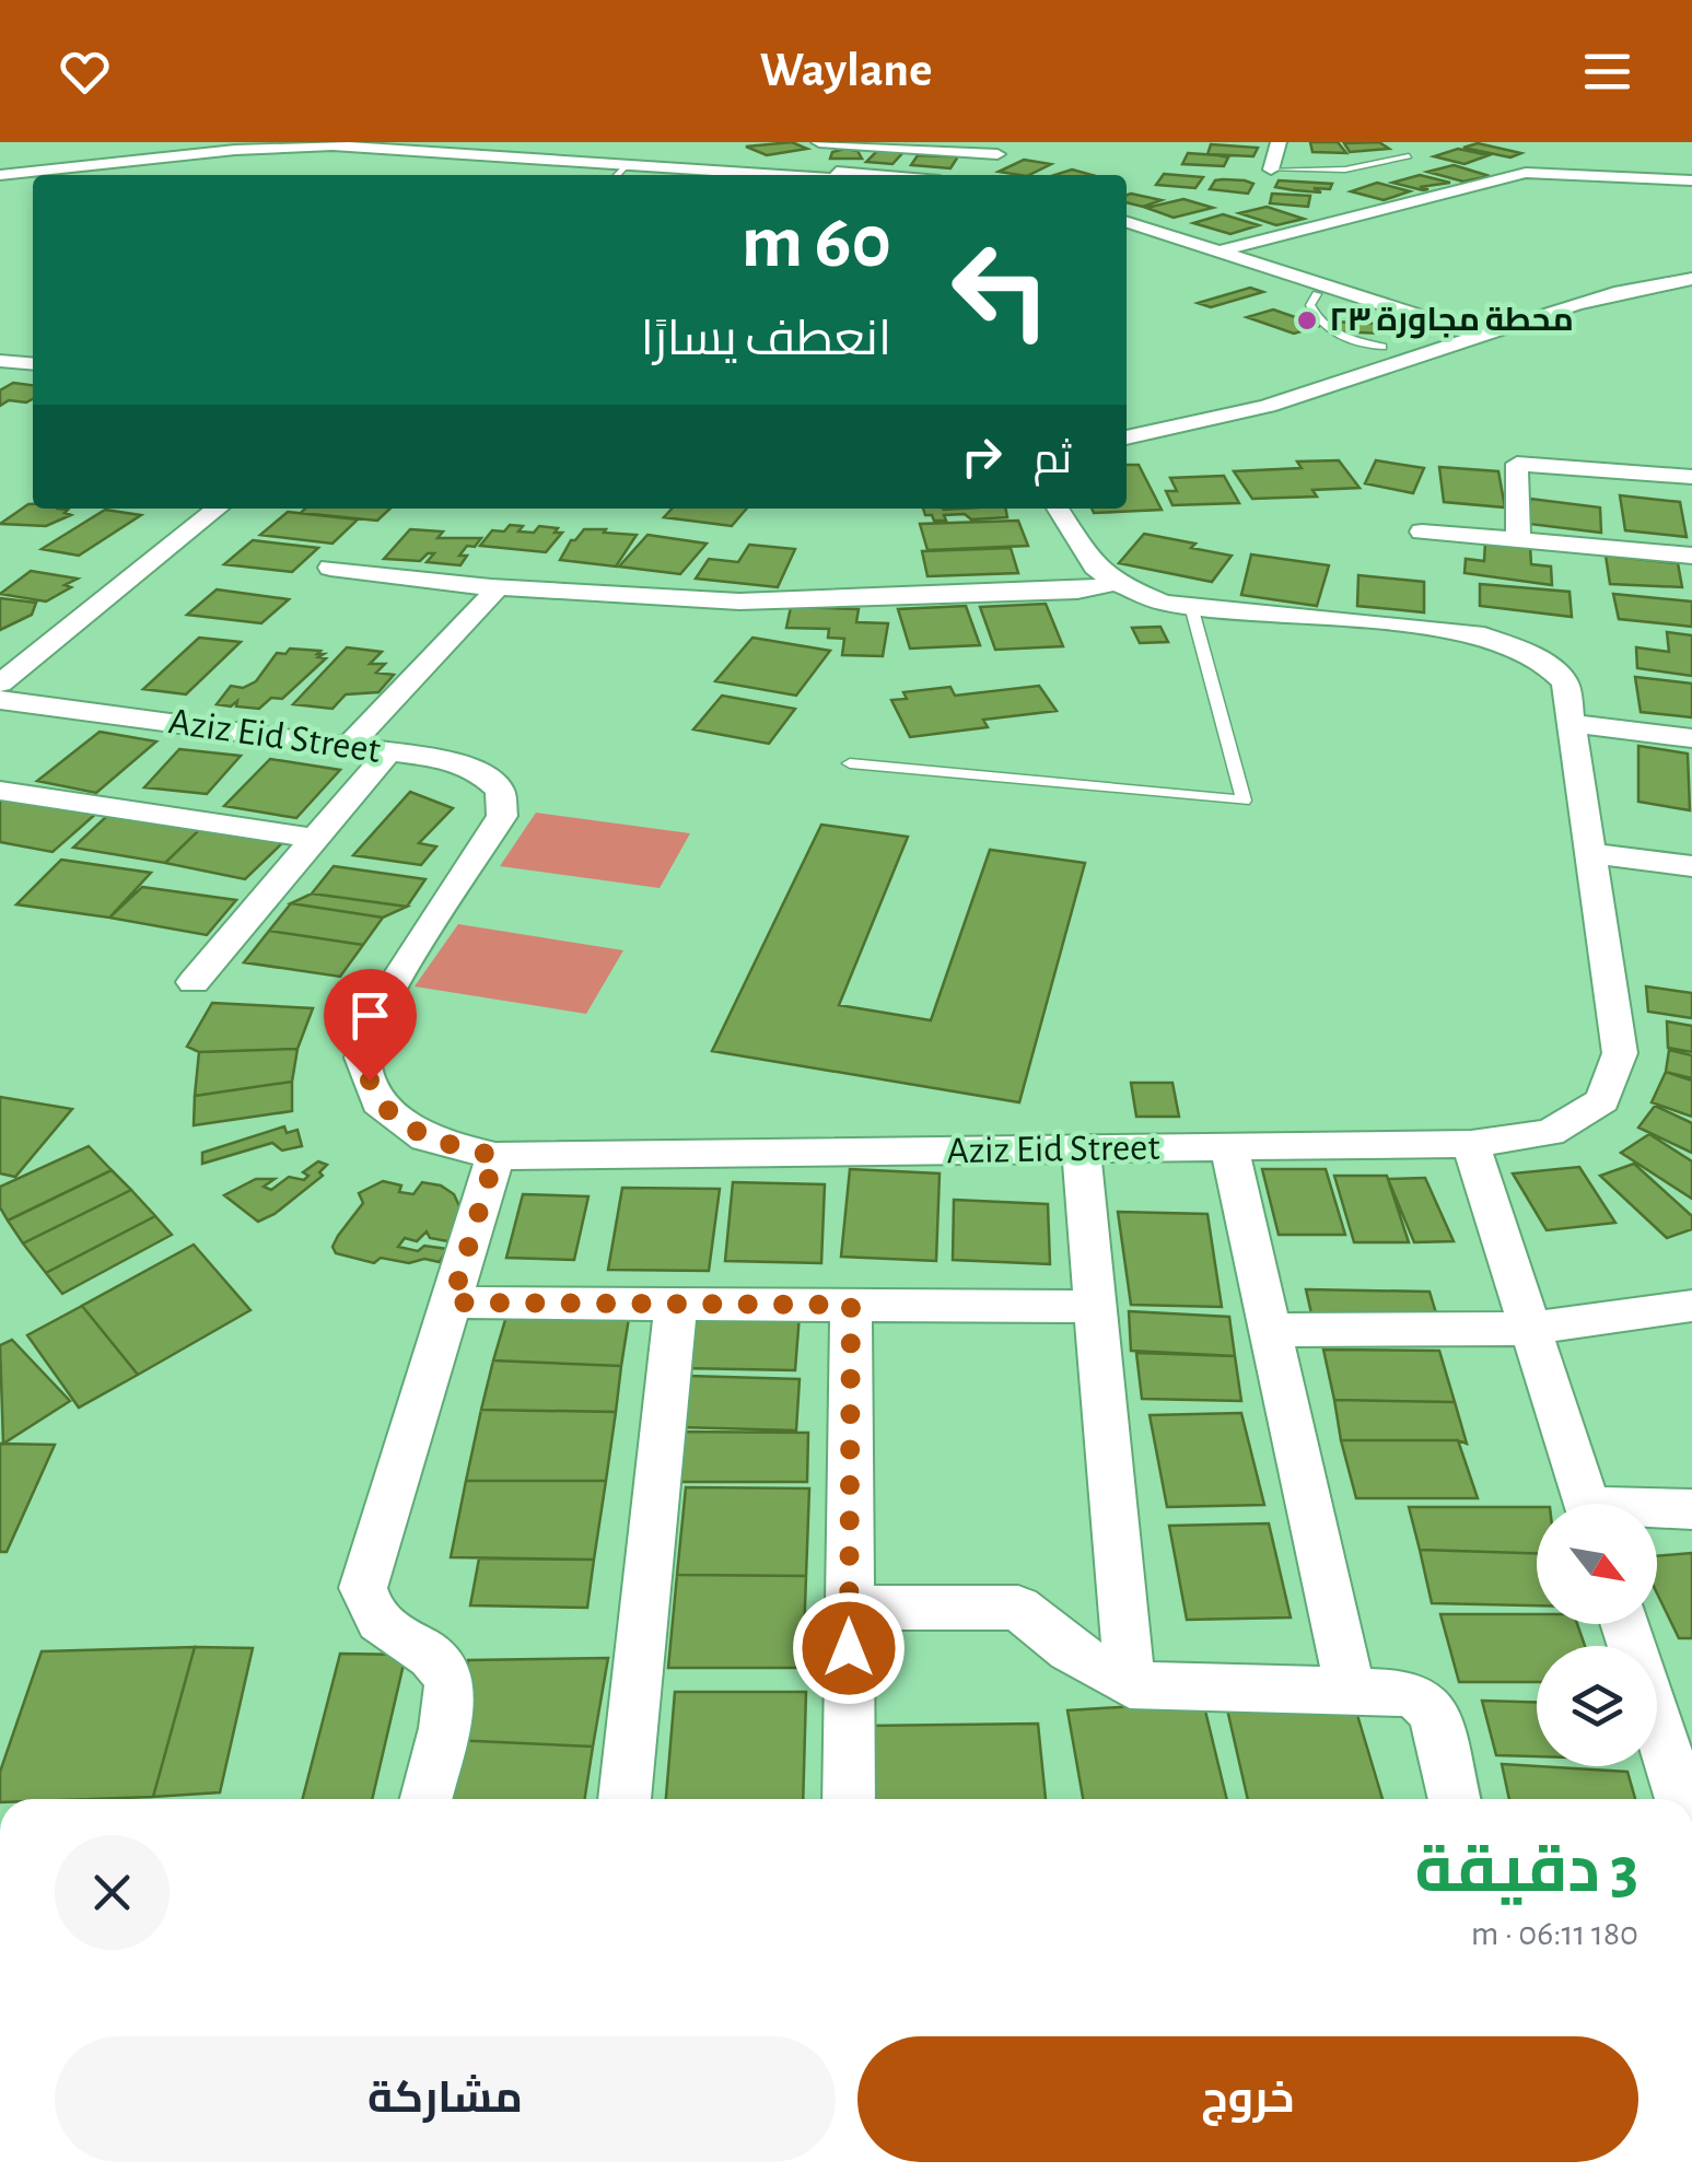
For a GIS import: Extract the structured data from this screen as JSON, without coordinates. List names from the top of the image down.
{
  "streets": {
    "street": ["Aziz Eid Street"]
  },
  "places": ["محطة مجاورة ٢٣"],
  "north": "bottom right",
  "page": {
    "header": "Waylane",
    "turn": ["60 m", "انعطف يسارًا"],
    "then": "ثم",
    "heading": ["3 دقيقة", "180 m · 06:11"],
    "buttons": ["خروج", "مشاركة"]
  }
}
